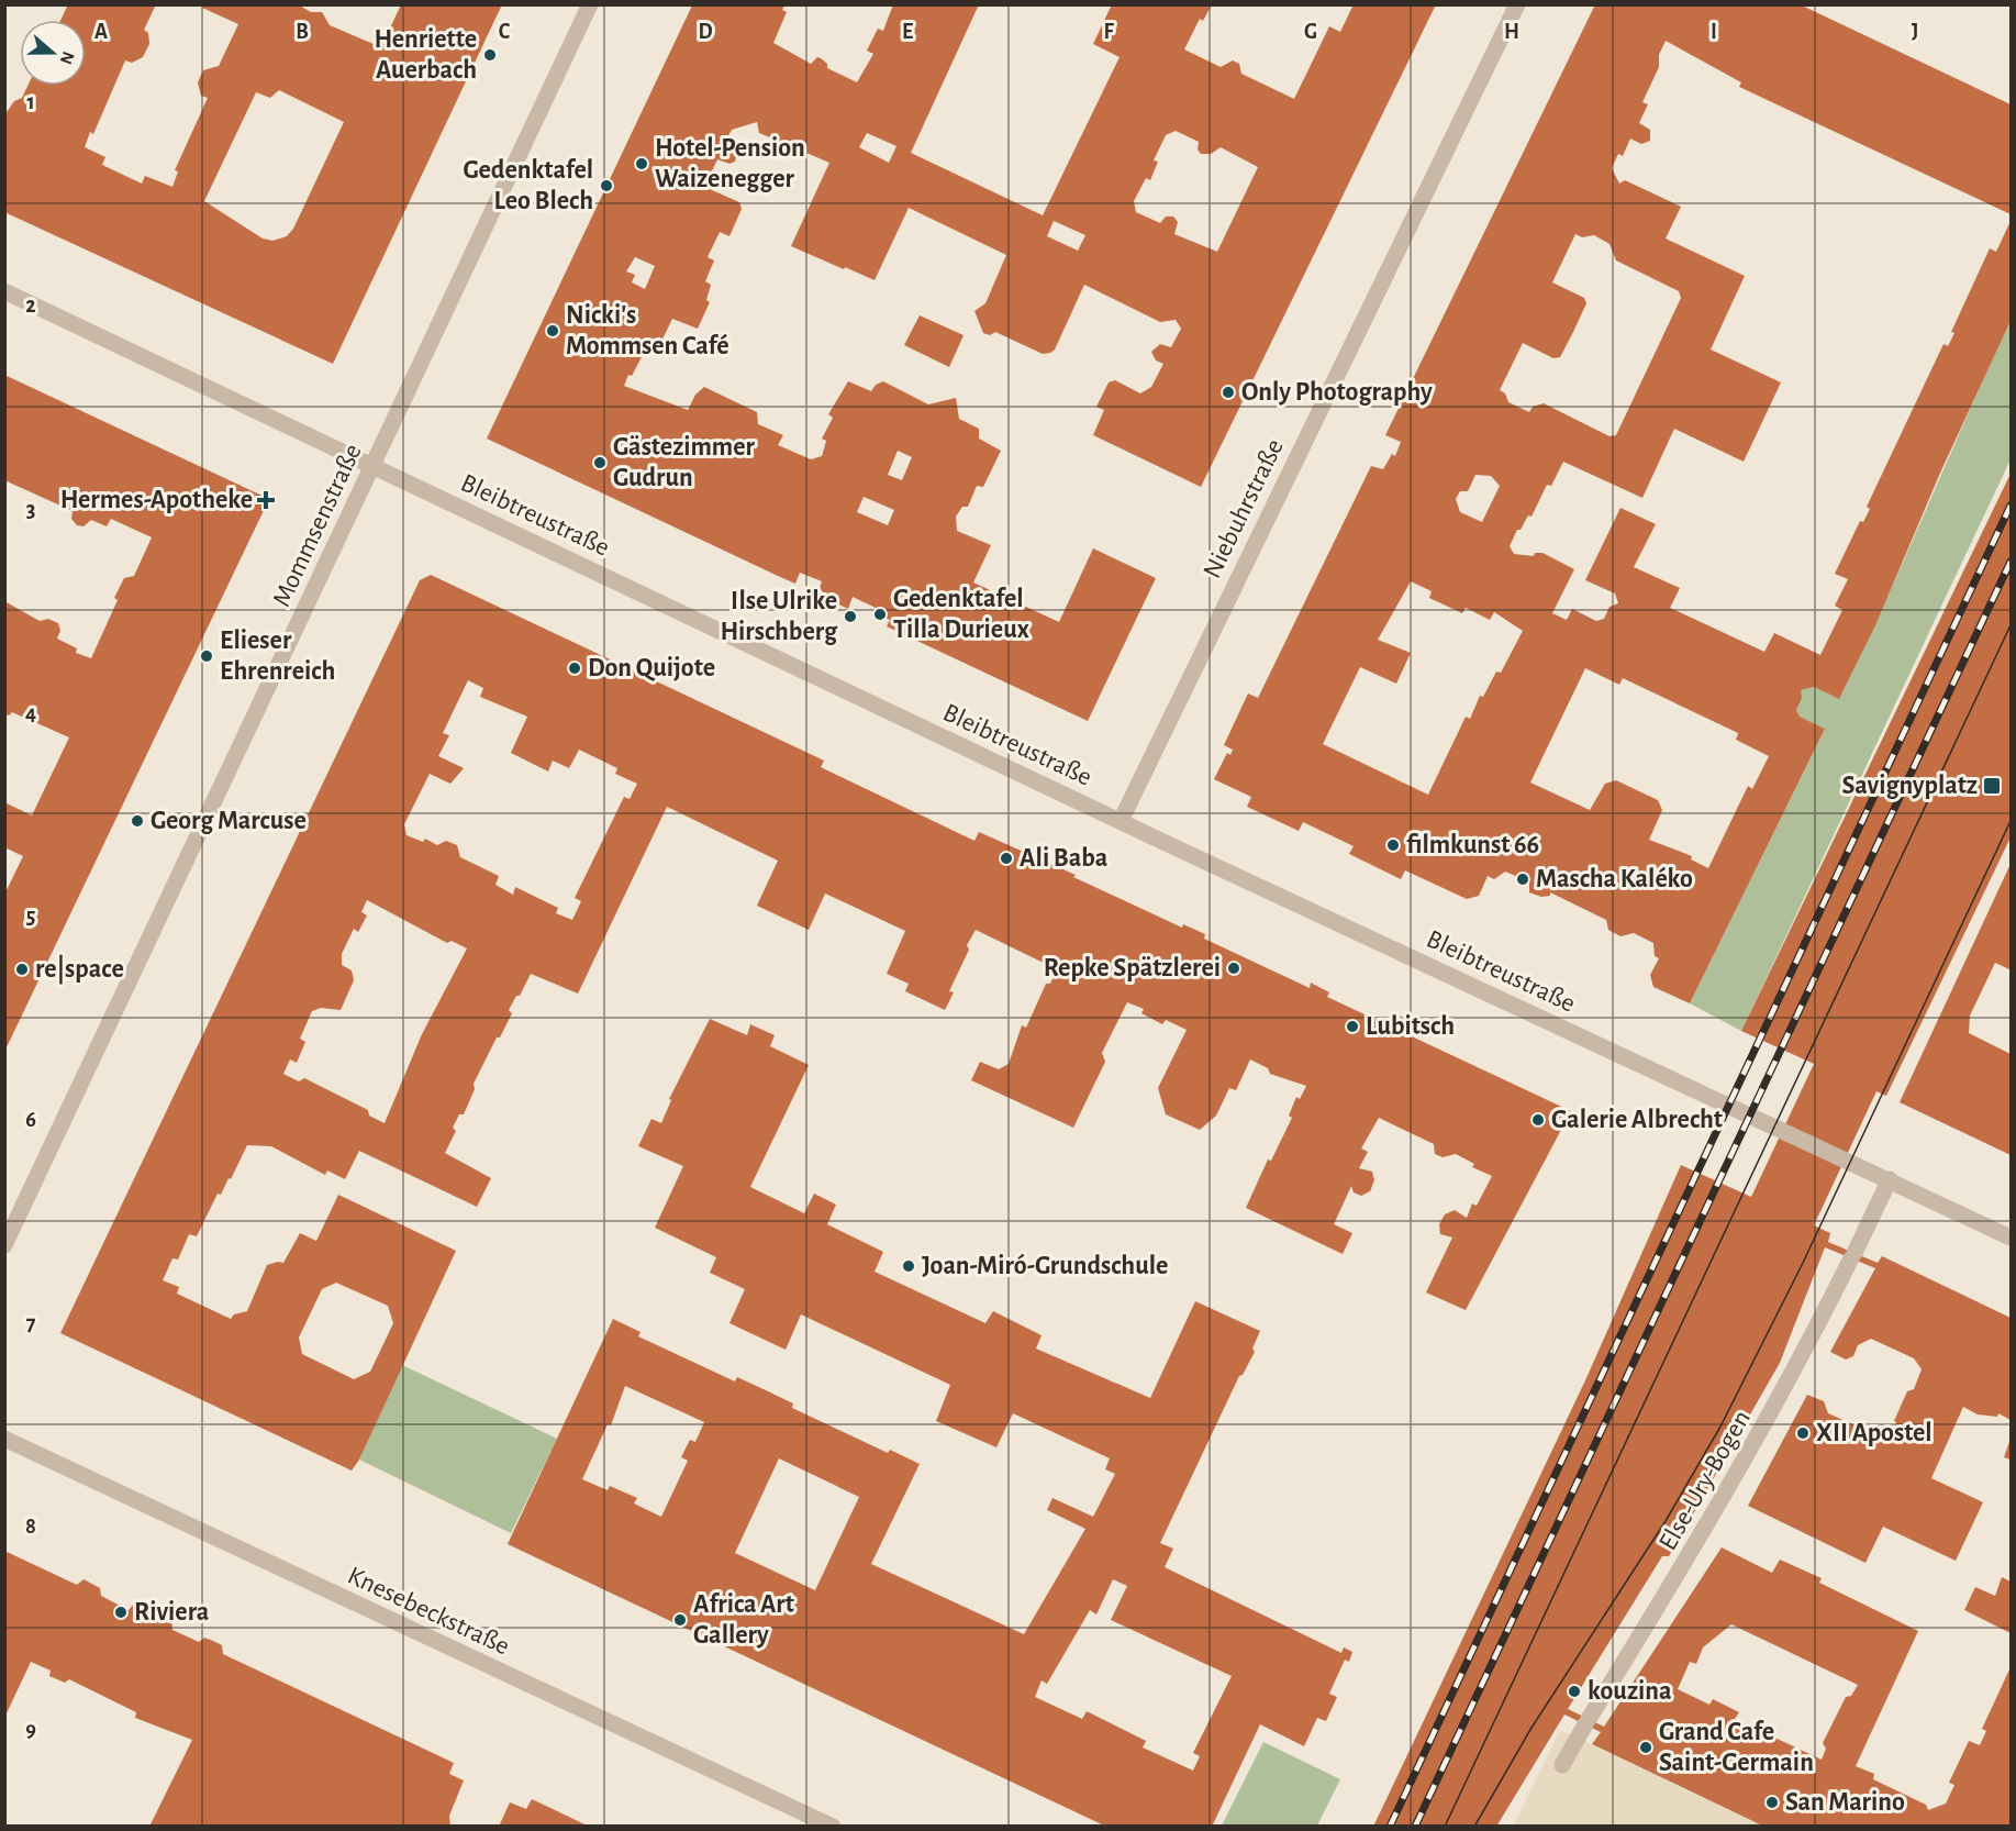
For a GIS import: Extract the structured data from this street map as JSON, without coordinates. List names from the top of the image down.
{
  "streets": {
    "street": [
      "Niebuhrstraße",
      "Bleibtreustraße",
      "Mommsenstraße",
      "Else-Ury-Bogen",
      "Knesebeckstraße"
    ]
  },
  "crossings": [
    ["Niebuhrstraße", "Bleibtreustraße"],
    ["Bleibtreustraße", "Mommsenstraße"],
    ["Bleibtreustraße", "Else-Ury-Bogen"]
  ],
  "places": {
    "other": [
      "Henriette Auerbach",
      "Hotel-Pension Waizenegger",
      "Gedenktafel Leo Blech",
      "Nicki's Mommsen Café",
      "Only Photography",
      "Gästezimmer Gudrun",
      "Gedenktafel Tilla Durieux",
      "Ilse Ulrike Hirschberg",
      "Elieser Ehrenreich",
      "Don Quijote",
      "Georg Marcuse",
      "filmkunst 66",
      "Ali Baba",
      "Mascha Kaléko",
      "Repke Spätzlerei",
      "re|space",
      "Lubitsch",
      "Galerie Albrecht",
      "Joan-Miró-Grundschule",
      "XII Apostel",
      "Riviera",
      "Africa Art Gallery",
      "kouzina",
      "Grand Cafe Saint-Germain",
      "San Marino"
    ],
    "health": ["Hermes-Apotheke"],
    "transit": ["Savignyplatz"]
  },
  "north": "right",
  "grid": {
    "columns": [
      "A",
      "B",
      "C",
      "D",
      "E",
      "F",
      "G",
      "H",
      "I",
      "J"
    ],
    "rows": [
      "1",
      "2",
      "3",
      "4",
      "5",
      "6",
      "7",
      "8",
      "9"
    ]
  }
}
